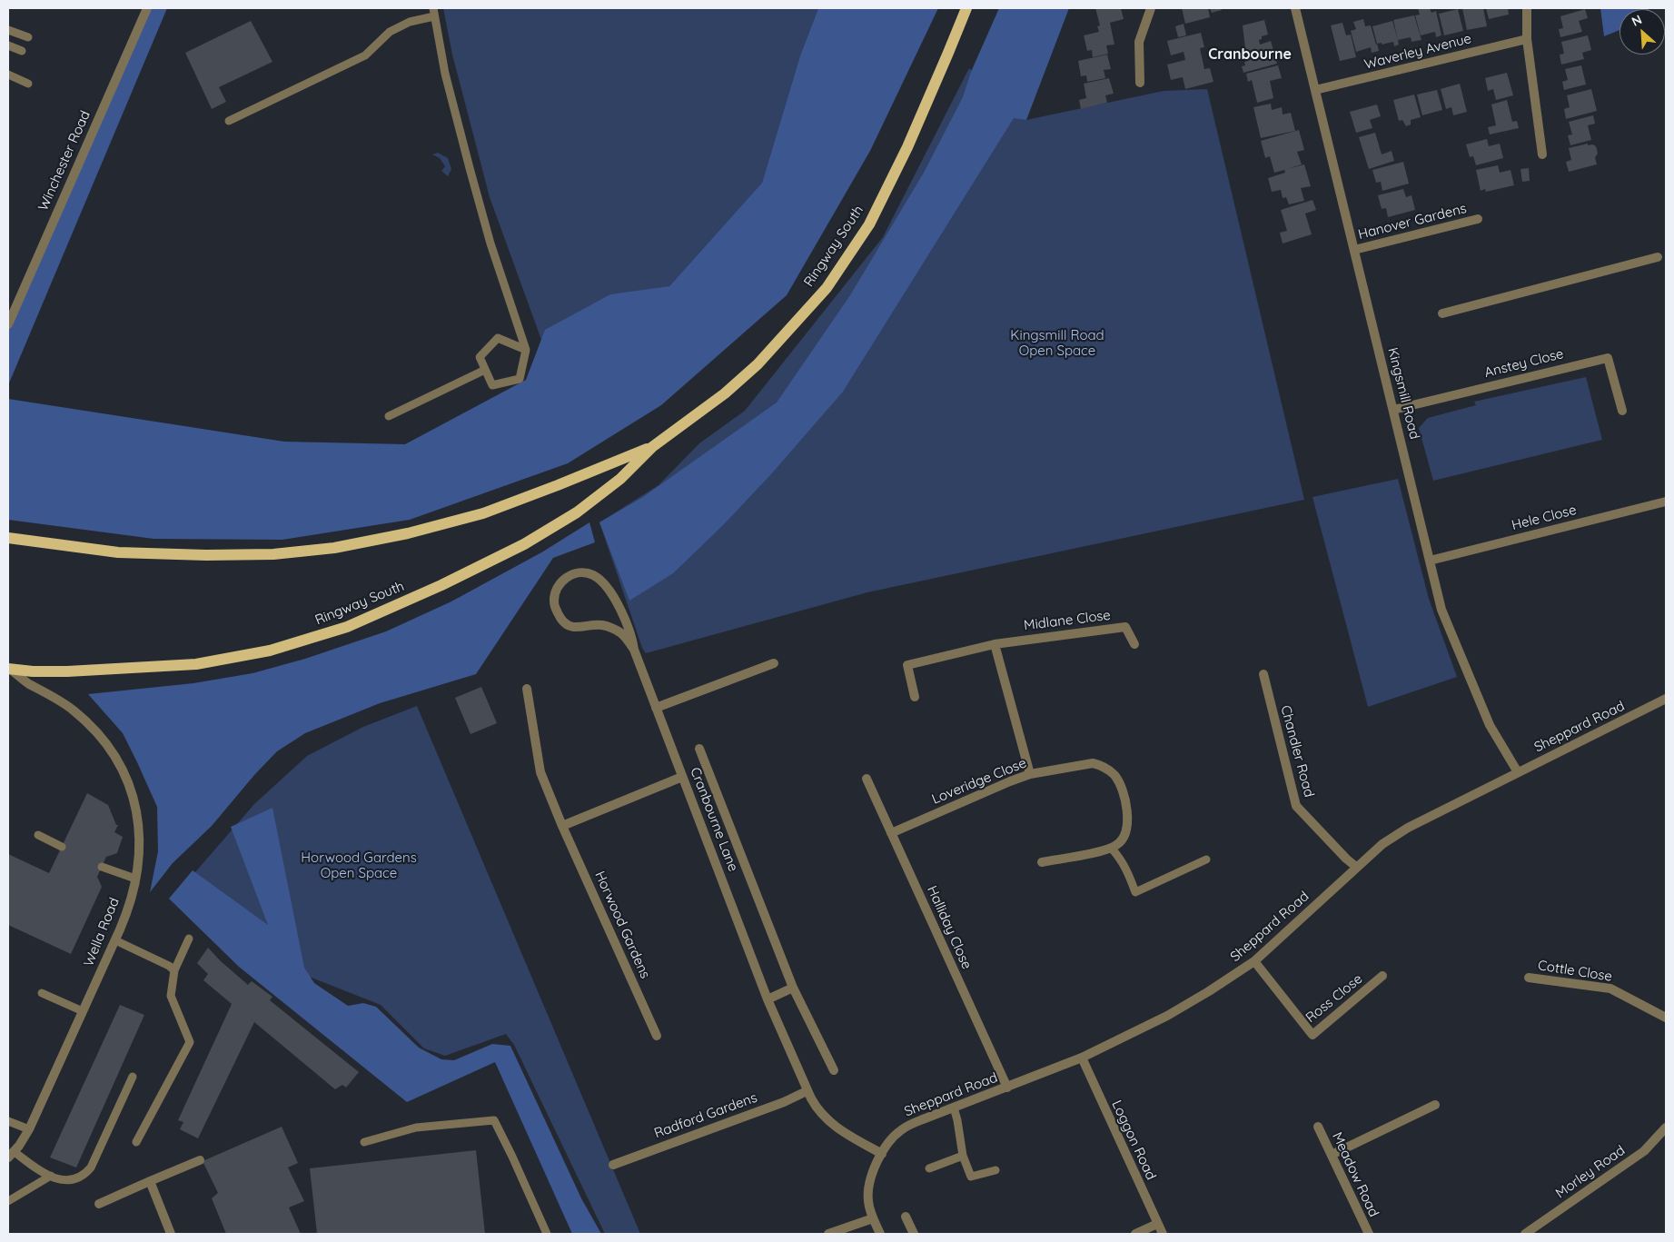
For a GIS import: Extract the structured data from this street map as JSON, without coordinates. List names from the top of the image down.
{
  "streets": {
    "main road": ["Ringway South"],
    "street": [
      "Waverley Avenue",
      "Winchester Road",
      "Hanover Gardens",
      "Anstey Close",
      "Kingsmill Road",
      "Hele Close",
      "Midlane Close",
      "Sheppard Road",
      "Chandler Road",
      "Loveridge Close",
      "Cranbourne Lane",
      "Horwood Gardens",
      "Halliday Close",
      "Wella Road",
      "Cottle Close",
      "Ross Close",
      "Radford Gardens",
      "Loggon Road",
      "Morley Road",
      "Meadow Road"
    ]
  },
  "crossings": [
    ["Waverley Avenue", "Kingsmill Road"],
    ["Hanover Gardens", "Kingsmill Road"],
    ["Ringway South", "Wella Road"],
    ["Anstey Close", "Kingsmill Road"],
    ["Kingsmill Road", "Hele Close"],
    ["Kingsmill Road", "Sheppard Road"],
    ["Sheppard Road", "Chandler Road"],
    ["Sheppard Road", "Cranbourne Lane"],
    ["Sheppard Road", "Halliday Close"],
    ["Sheppard Road", "Ross Close"],
    ["Sheppard Road", "Loggon Road"],
    ["Loveridge Close", "Halliday Close"],
    ["Cranbourne Lane", "Radford Gardens"]
  ],
  "districts": ["Cranbourne"],
  "parks": ["Kingsmill Road Open Space", "Horwood Gardens Open Space"],
  "north": "top left"
}
